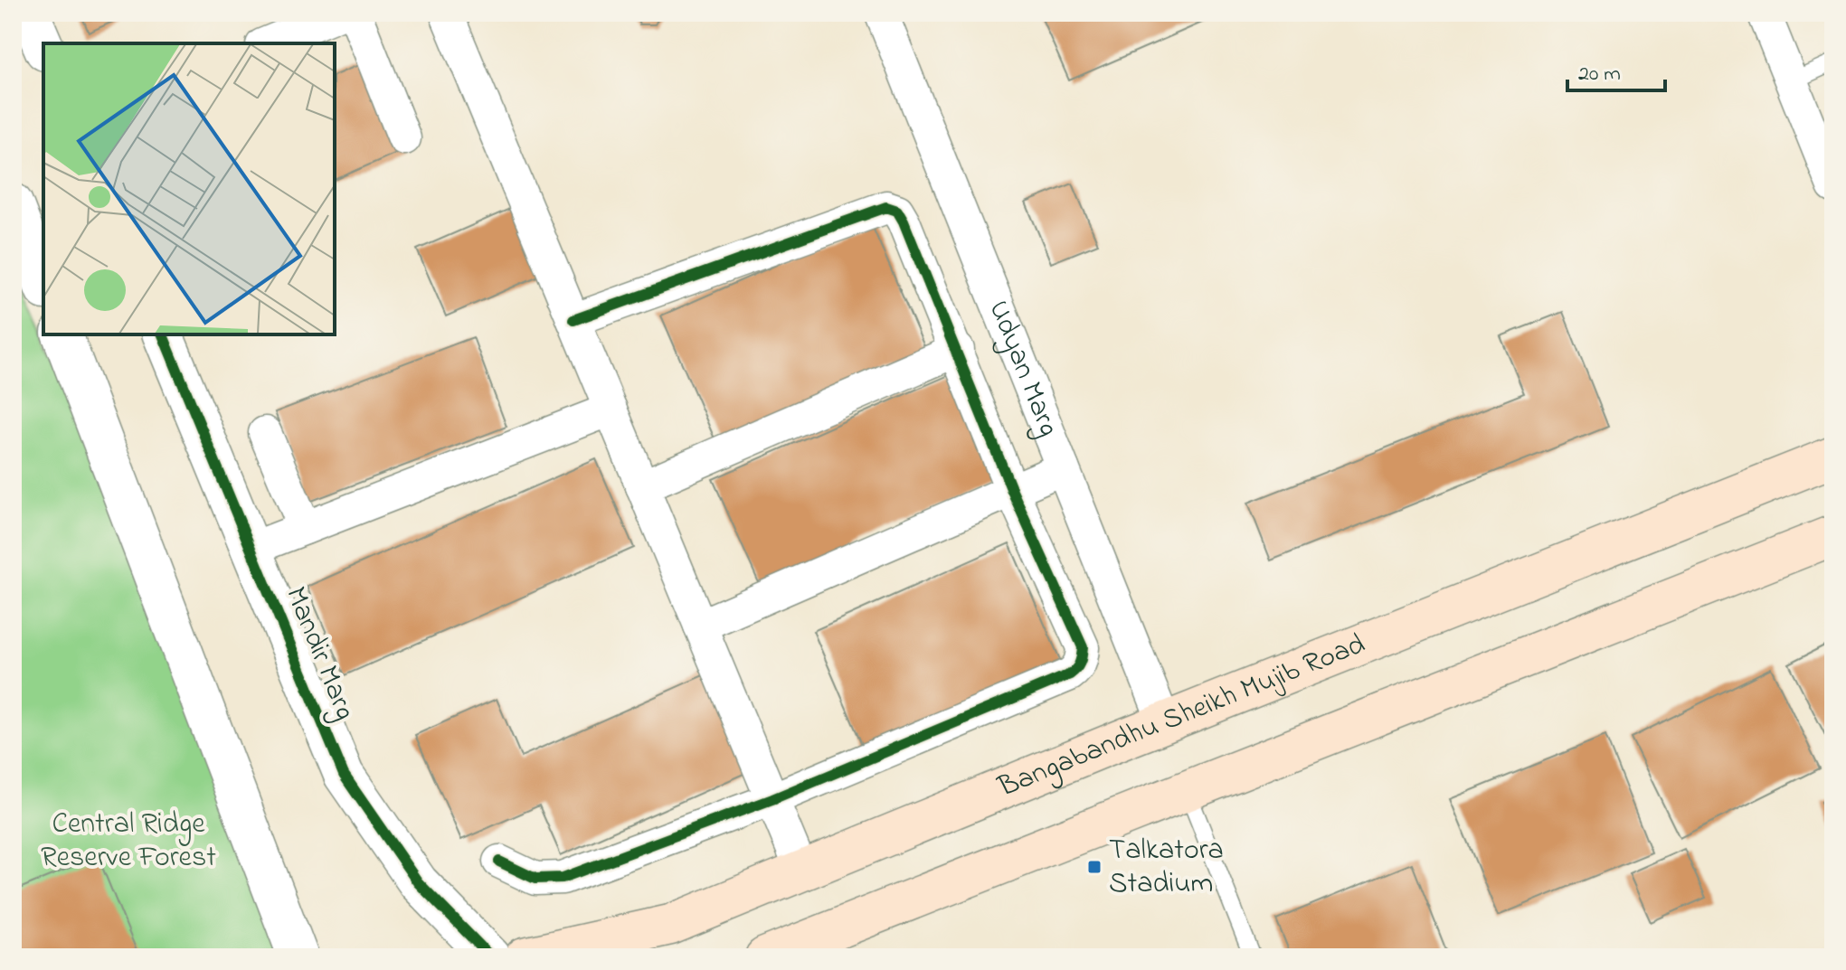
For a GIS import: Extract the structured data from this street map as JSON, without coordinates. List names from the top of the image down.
{
  "streets": {
    "main road": ["Bangabandhu Sheikh Mujib Road"],
    "street": ["Udyan Marg", "Mandir Marg"]
  },
  "crossings": [
    ["Udyan Marg", "Bangabandhu Sheikh Mujib Road"]
  ],
  "parks": ["Central Ridge Reserve Forest"],
  "places": {
    "transit": ["Talkatora Stadium"]
  },
  "scale_bar": "20 m"
}
